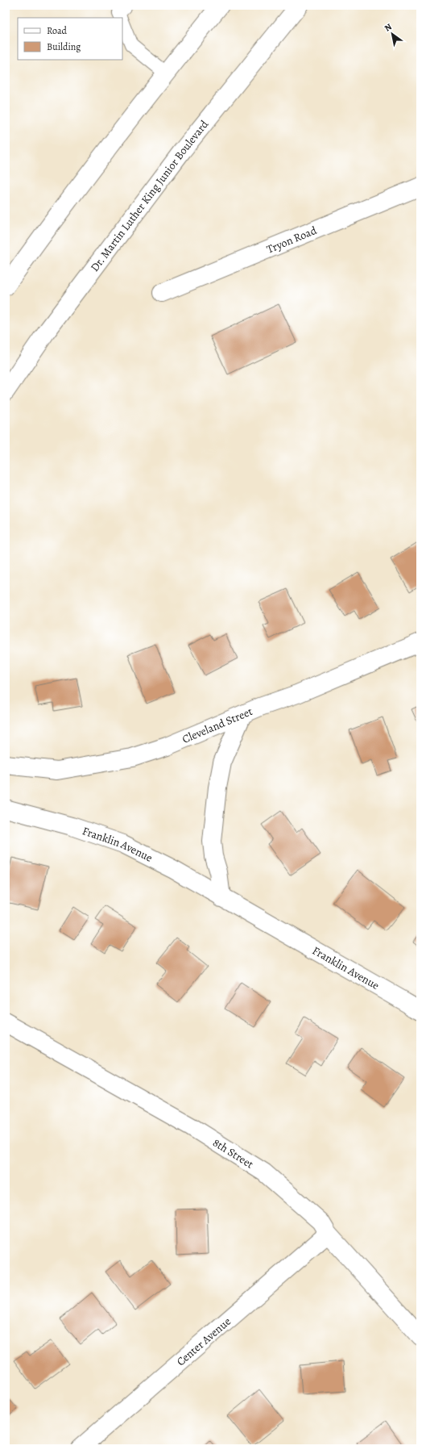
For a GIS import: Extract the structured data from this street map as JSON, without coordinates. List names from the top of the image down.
{
  "streets": {
    "street": [
      "Dr. Martin Luther King Junior Boulevard",
      "Tryon Road",
      "Cleveland Street",
      "Franklin Avenue",
      "8th Street",
      "Center Avenue"
    ]
  },
  "crossings": [
    ["8th Street", "Center Avenue"]
  ],
  "legend": ["Road", "Building"],
  "north": "top left"
}
